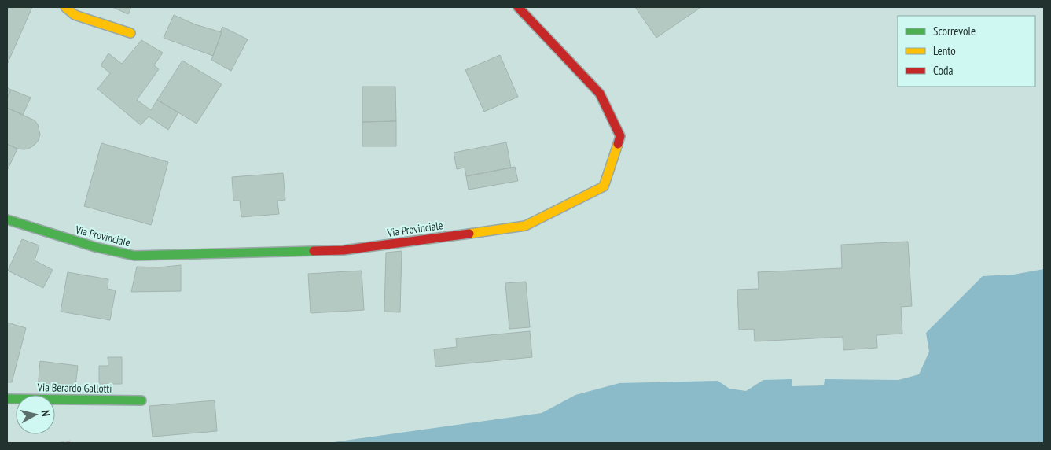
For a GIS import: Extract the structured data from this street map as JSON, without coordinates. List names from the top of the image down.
{
  "streets": {
    "main road": ["Via Provinciale", "Via Berardo Gallotti"]
  },
  "legend": ["Scorrevole", "Lento", "Coda"],
  "north": "right"
}
